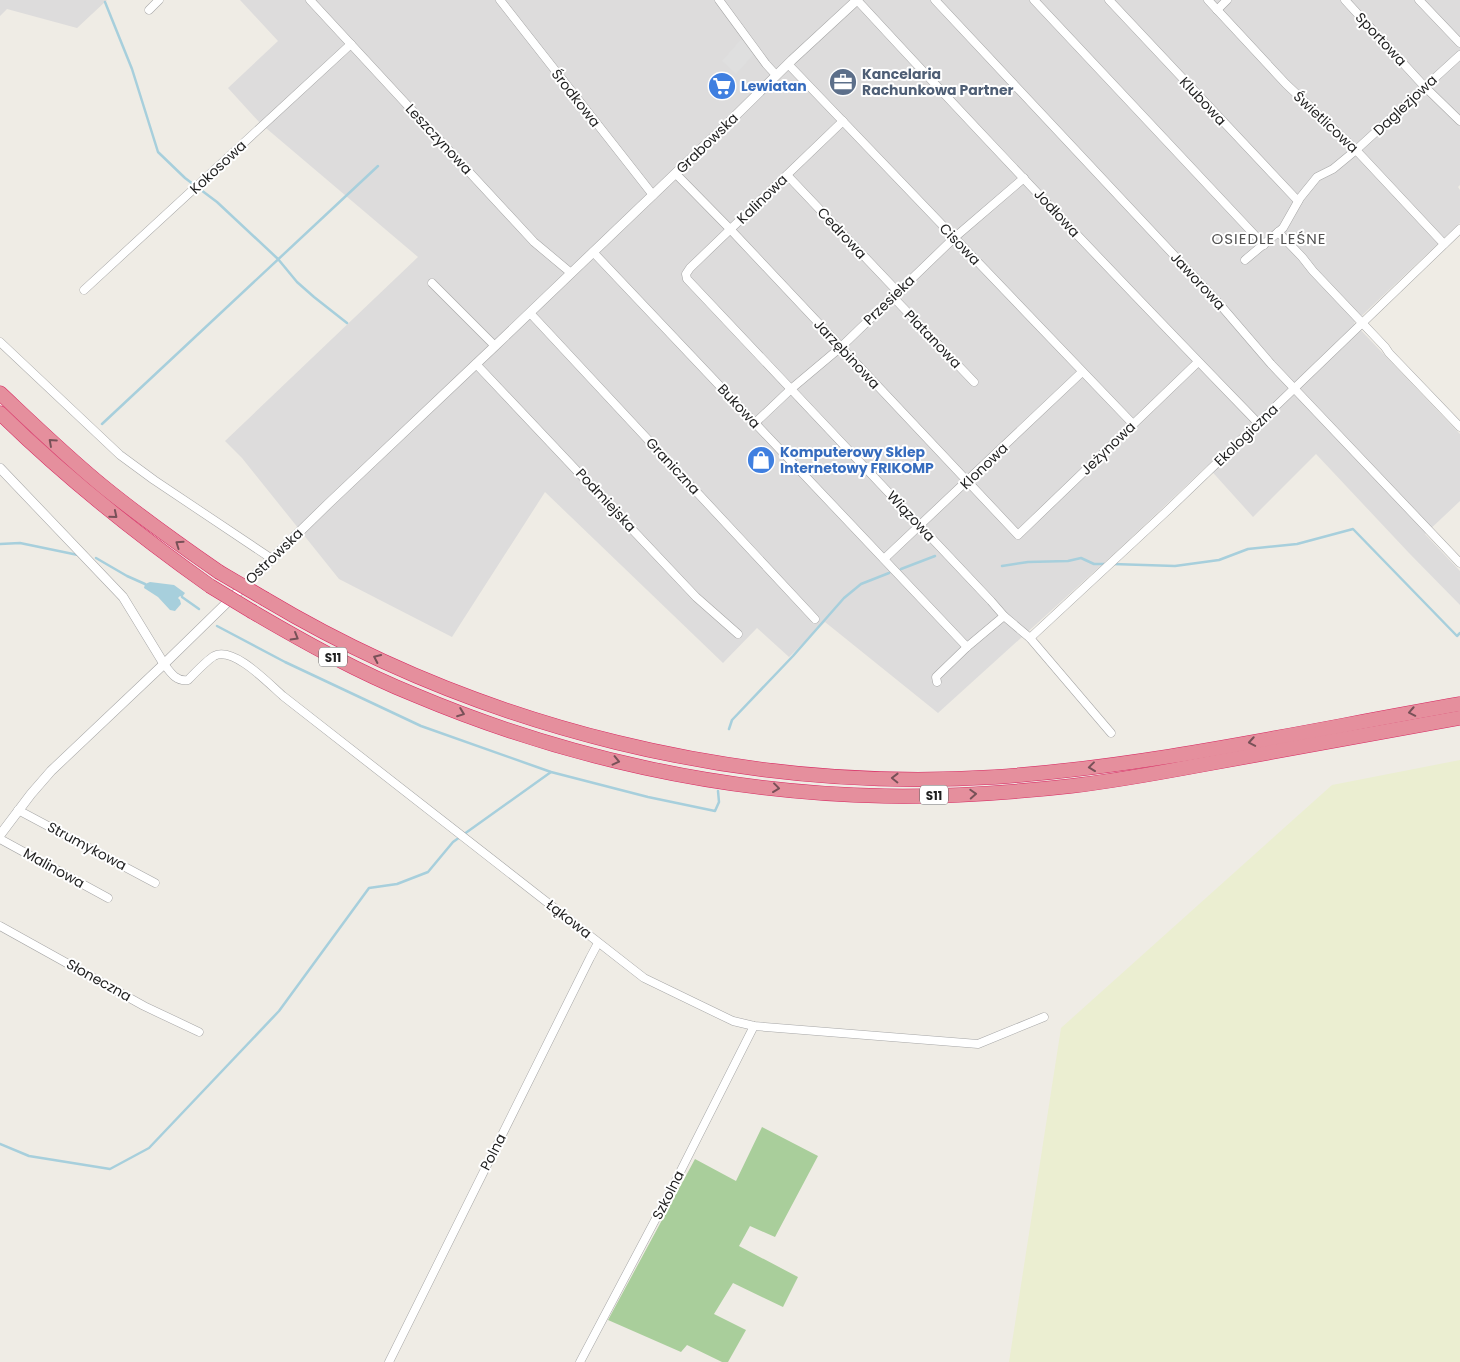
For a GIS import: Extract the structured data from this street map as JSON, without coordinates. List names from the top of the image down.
{
  "streets": {
    "highway": ["S11"],
    "street": [
      "Sportowa",
      "Środkowa",
      "Klubowa",
      "Daglezjowa",
      "Świetlicowa",
      "Leszczynowa",
      "Grabowska",
      "Kokosowa",
      "Kalinowa",
      "Jodłowa",
      "Cedrowa",
      "Cisowa",
      "Jaworowa",
      "Przesieka",
      "Platanowa",
      "Jarzębinowa",
      "Bukowa",
      "Ekologiczna",
      "Jeżynowa",
      "Graniczna",
      "Klonowa",
      "Podmiejska",
      "Wiązowa",
      "Ostrowska",
      "Strumykowa",
      "Malinowa",
      "Łąkowa",
      "Słoneczna",
      "Polna",
      "Szkolna"
    ]
  },
  "crossings": [
    ["Sportowa", "Daglezjowa"],
    ["Środkowa", "Grabowska"],
    ["Klubowa", "Daglezjowa"],
    ["Daglezjowa", "Świetlicowa"],
    ["Świetlicowa", "Ekologiczna"],
    ["Leszczynowa", "Grabowska"],
    ["Leszczynowa", "Kokosowa"],
    ["Grabowska", "Jodłowa"],
    ["Grabowska", "Cisowa"],
    ["Grabowska", "Jarzębinowa"],
    ["Grabowska", "Bukowa"],
    ["Grabowska", "Ostrowska"],
    ["Kalinowa", "Cedrowa"],
    ["Kalinowa", "Cisowa"],
    ["Kalinowa", "Jarzębinowa"],
    ["Kalinowa", "Wiązowa"],
    ["Jodłowa", "Przesieka"],
    ["Jodłowa", "Ekologiczna"],
    ["Jodłowa", "Jeżynowa"],
    ["Cedrowa", "Przesieka"],
    ["Cedrowa", "Platanowa"],
    ["Cisowa", "Przesieka"],
    ["Cisowa", "Jeżynowa"],
    ["Cisowa", "Klonowa"],
    ["Jaworowa", "Ekologiczna"],
    ["Przesieka", "Platanowa"],
    ["Przesieka", "Jarzębinowa"],
    ["Przesieka", "Bukowa"],
    ["Przesieka", "Wiązowa"],
    ["Jarzębinowa", "Jeżynowa"],
    ["Jarzębinowa", "Klonowa"],
    ["Bukowa", "Klonowa"],
    ["Ekologiczna", "Wiązowa"],
    ["Graniczna", "Ostrowska"],
    ["Klonowa", "Wiązowa"],
    ["Podmiejska", "Ostrowska"],
    ["Ostrowska", "Strumykowa"],
    ["Ostrowska", "Łąkowa"],
    ["Łąkowa", "Polna"],
    ["Łąkowa", "Szkolna"]
  ],
  "districts": ["OSIEDLE LEŚNE"],
  "places": {
    "office": ["Kancelaria Rachunkowa Partner"],
    "supermarket": ["Lewiatan"],
    "shop": ["Komputerowy Sklep Internetowy FRIKOMP"]
  }
}
